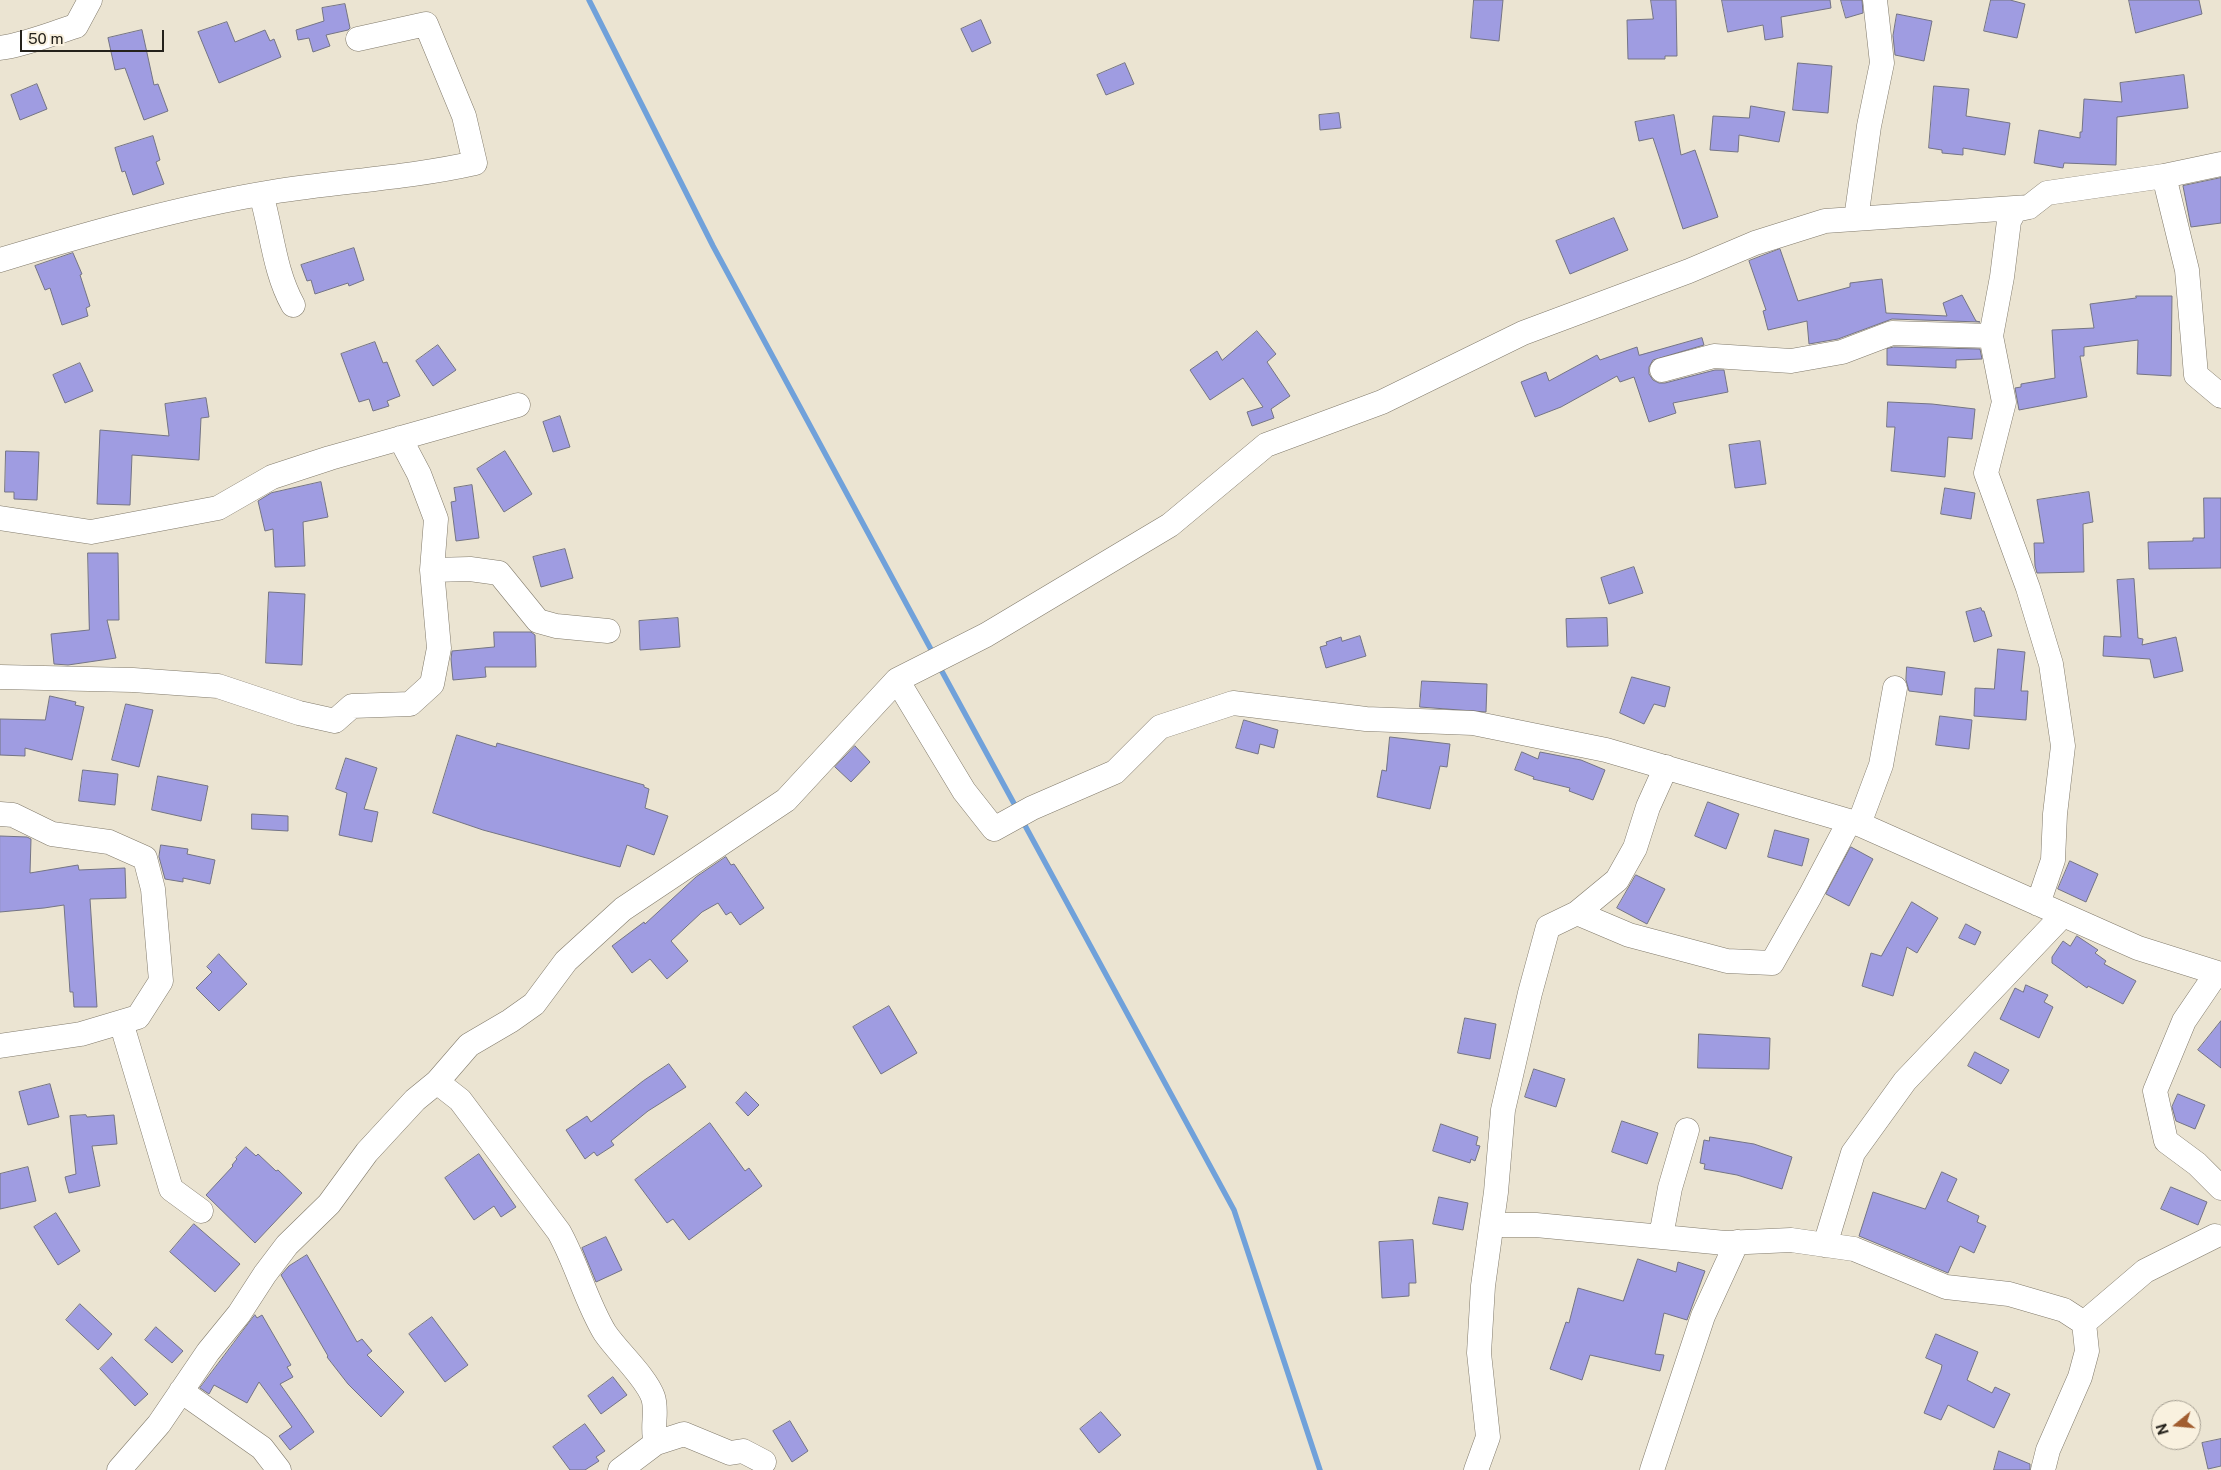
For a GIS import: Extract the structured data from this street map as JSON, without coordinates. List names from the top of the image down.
{
  "scale_bar": "50 m",
  "north": "left"
}
